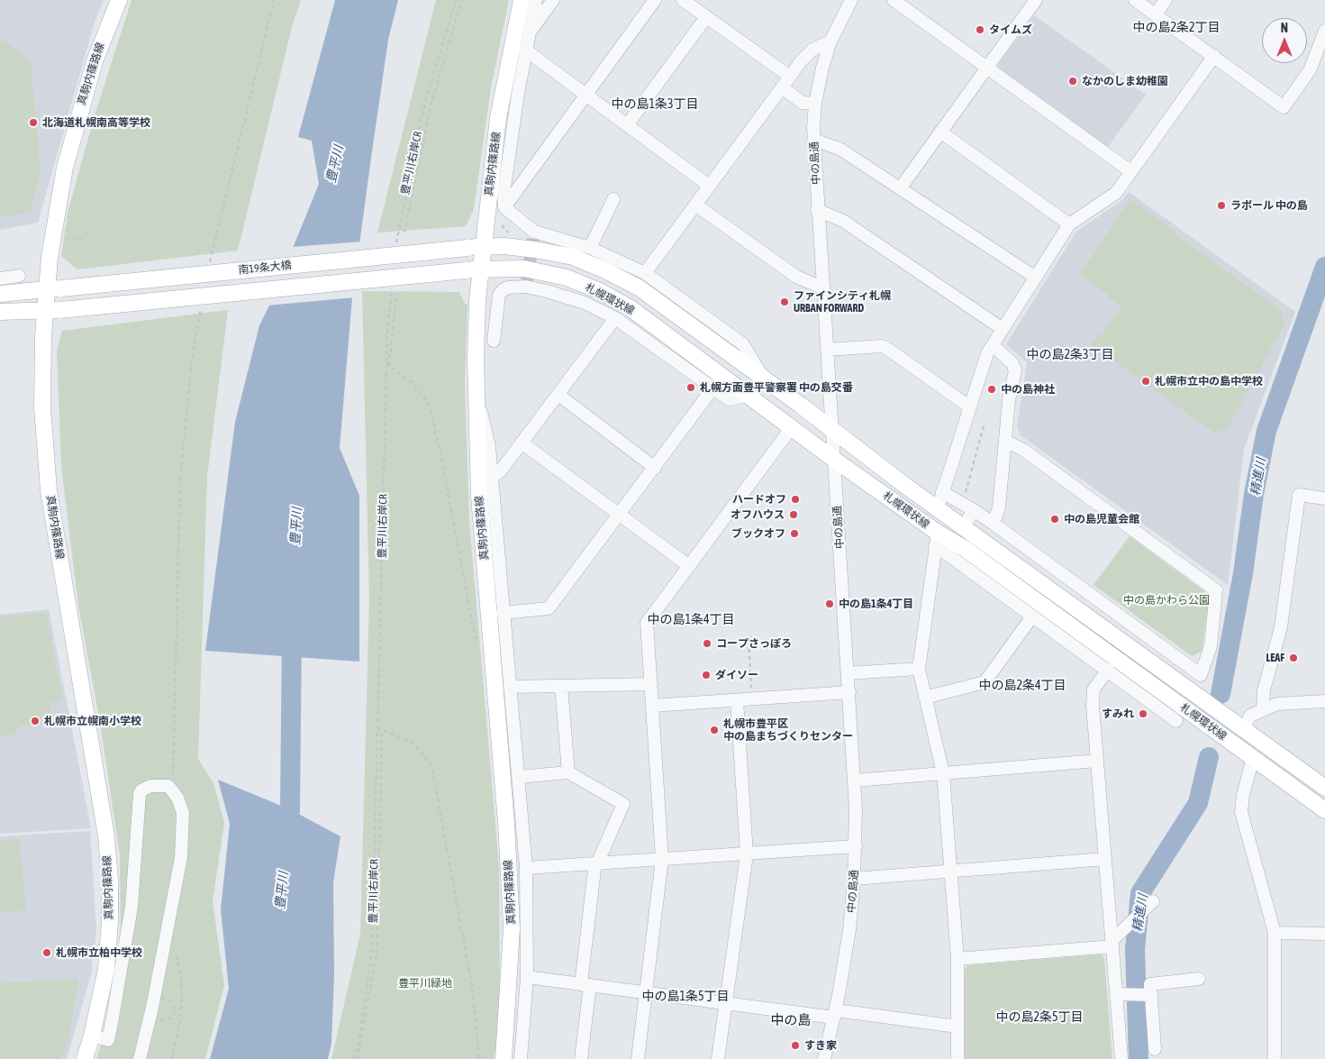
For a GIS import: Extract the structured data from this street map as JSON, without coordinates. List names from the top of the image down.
{
  "streets": {
    "main road": ["真駒内篠路線", "南19条大橋", "札幌環状線"],
    "street": ["中の島通"],
    "path": ["豊平川右岸CR"]
  },
  "crossings": [
    ["真駒内篠路線", "南19条大橋"],
    ["真駒内篠路線", "札幌環状線"],
    ["中の島通", "札幌環状線"],
    ["南19条大橋", "札幌環状線"]
  ],
  "districts": [
    "中の島2条2丁目",
    "中の島1条3丁目",
    "中の島2条3丁目",
    "中の島1条4丁目",
    "中の島2条4丁目",
    "中の島1条5丁目",
    "中の島2条5丁目",
    "中の島"
  ],
  "water": ["豊平川", "精進川"],
  "parks": ["中の島かわら公園", "豊平川緑地"],
  "places": [
    "タイムズ",
    "なかのしま幼稚園",
    "北海道札幌南高等学校",
    "ラポール 中の島",
    "ファインシティ札幌 URBAN FORWARD",
    "札幌市立中の島中学校",
    "札幌方面豊平警察署 中の島交番",
    "中の島神社",
    "ハードオフ",
    "オフハウス",
    "中の島児童会館",
    "ブックオフ",
    "中の島1条4丁目",
    "コープさっぽろ",
    "LEAF",
    "ダイソー",
    "すみれ",
    "札幌市立幌南小学校",
    "札幌市豊平区 中の島まちづくりセンター",
    "札幌市立柏中学校",
    "すき家"
  ],
  "north": "top"
}
